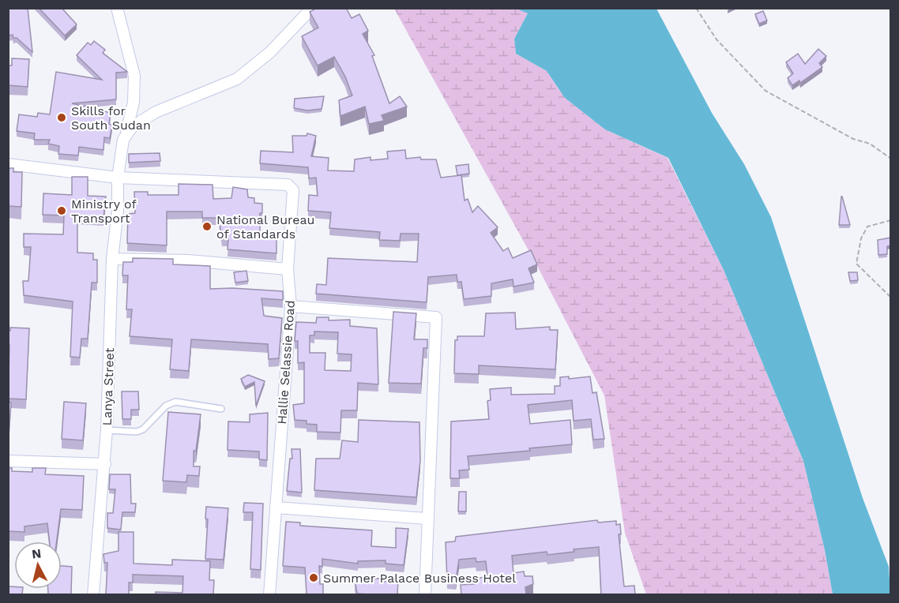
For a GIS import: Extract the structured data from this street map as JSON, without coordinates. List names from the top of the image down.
{
  "streets": {
    "street": ["Hallie Selassie Road", "Lanya Street"]
  },
  "crossings": [
    ["Hallie Selassie Road", "Lanya Street"]
  ],
  "places": [
    "Skills for South Sudan",
    "Ministry of Transport",
    "National Bureau of Standards",
    "Summer Palace Business Hotel"
  ],
  "north": "top"
}
